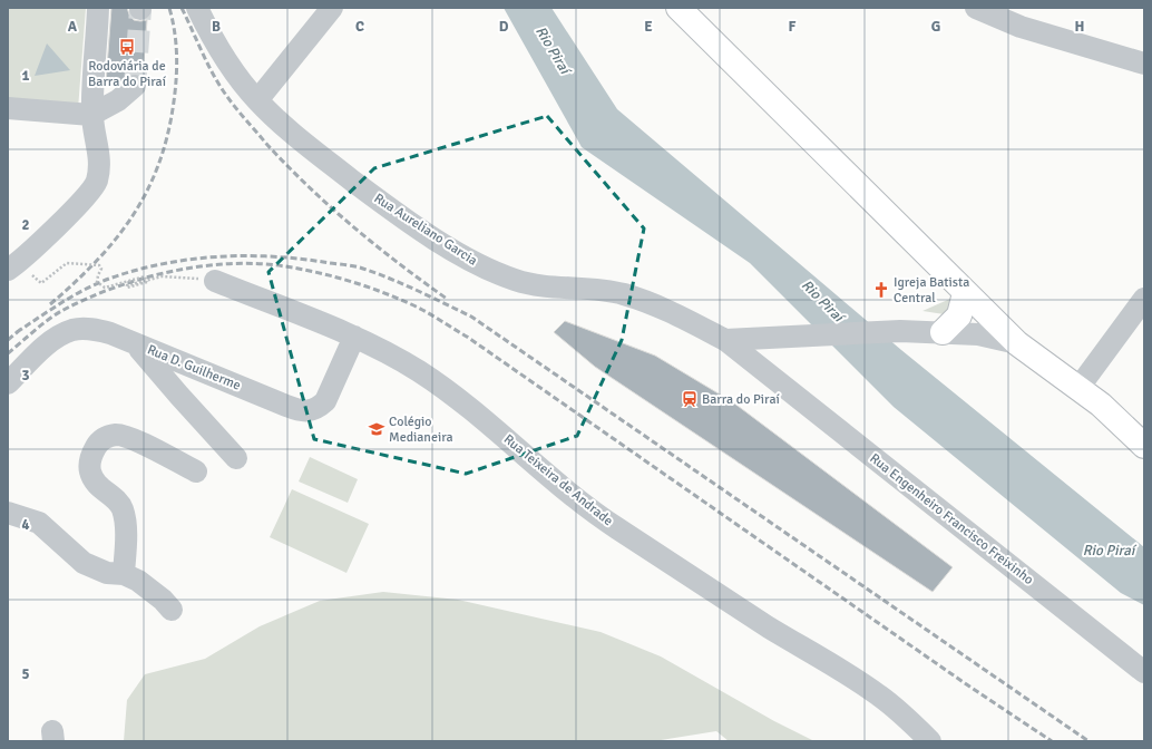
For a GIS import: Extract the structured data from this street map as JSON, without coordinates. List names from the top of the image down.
{
  "streets": {
    "street": [
      "Rua Aureliano Garcia",
      "Rua D. Guilherme",
      "Rua Teixeira de Andrade",
      "Rua Engenheiro Francisco Freixinho"
    ]
  },
  "crossings": [
    ["Rua Aureliano Garcia", "Rua Engenheiro Francisco Freixinho"],
    ["Rua D. Guilherme", "Rua Teixeira de Andrade"]
  ],
  "water": ["Rio Piraí"],
  "places": {
    "bus stop": ["Rodoviária de Barra do Piraí"],
    "church": ["Igreja Batista Central"],
    "station": ["Barra do Piraí"],
    "school or university": ["Colégio Medianeira"]
  },
  "grid": {
    "columns": [
      "A",
      "B",
      "C",
      "D",
      "E",
      "F",
      "G",
      "H"
    ],
    "rows": [
      "1",
      "2",
      "3",
      "4",
      "5"
    ]
  }
}
